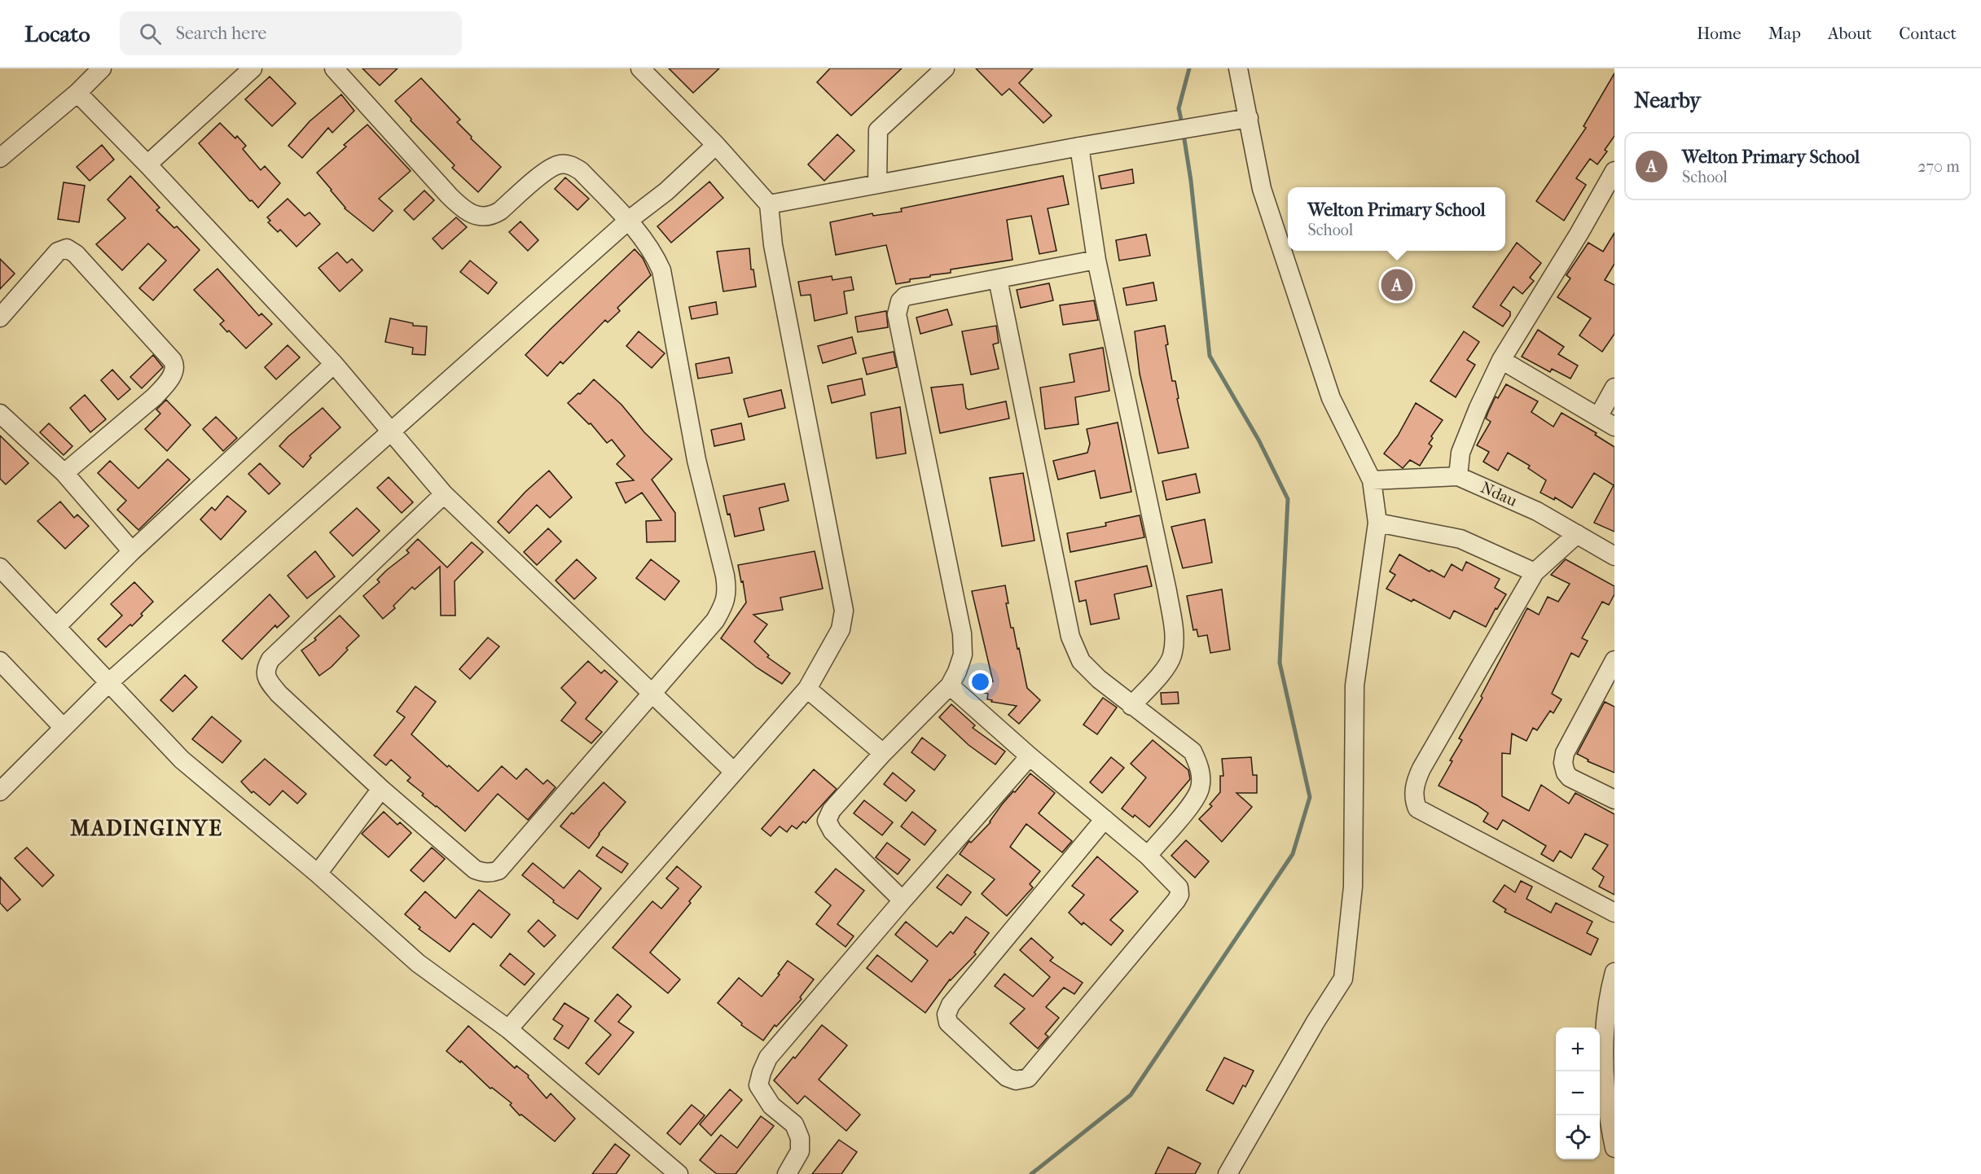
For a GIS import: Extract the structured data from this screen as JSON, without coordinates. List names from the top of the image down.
{
  "streets": {
    "street": ["Ndau"]
  },
  "districts": ["MADINGINYE"],
  "page": {
    "header": "Locato",
    "search": "Search here",
    "nav": [
      "Home",
      "Map",
      "About",
      "Contact"
    ],
    "heading": "Nearby",
    "list": [
      {
        "mark": "A",
        "name": "Welton Primary School",
        "note": "School",
        "value": "270 m"
      }
    ],
    "popup": ["Welton Primary School", "School"],
    "pins": "A",
    "map_buttons": ["+", "−"]
  }
}
